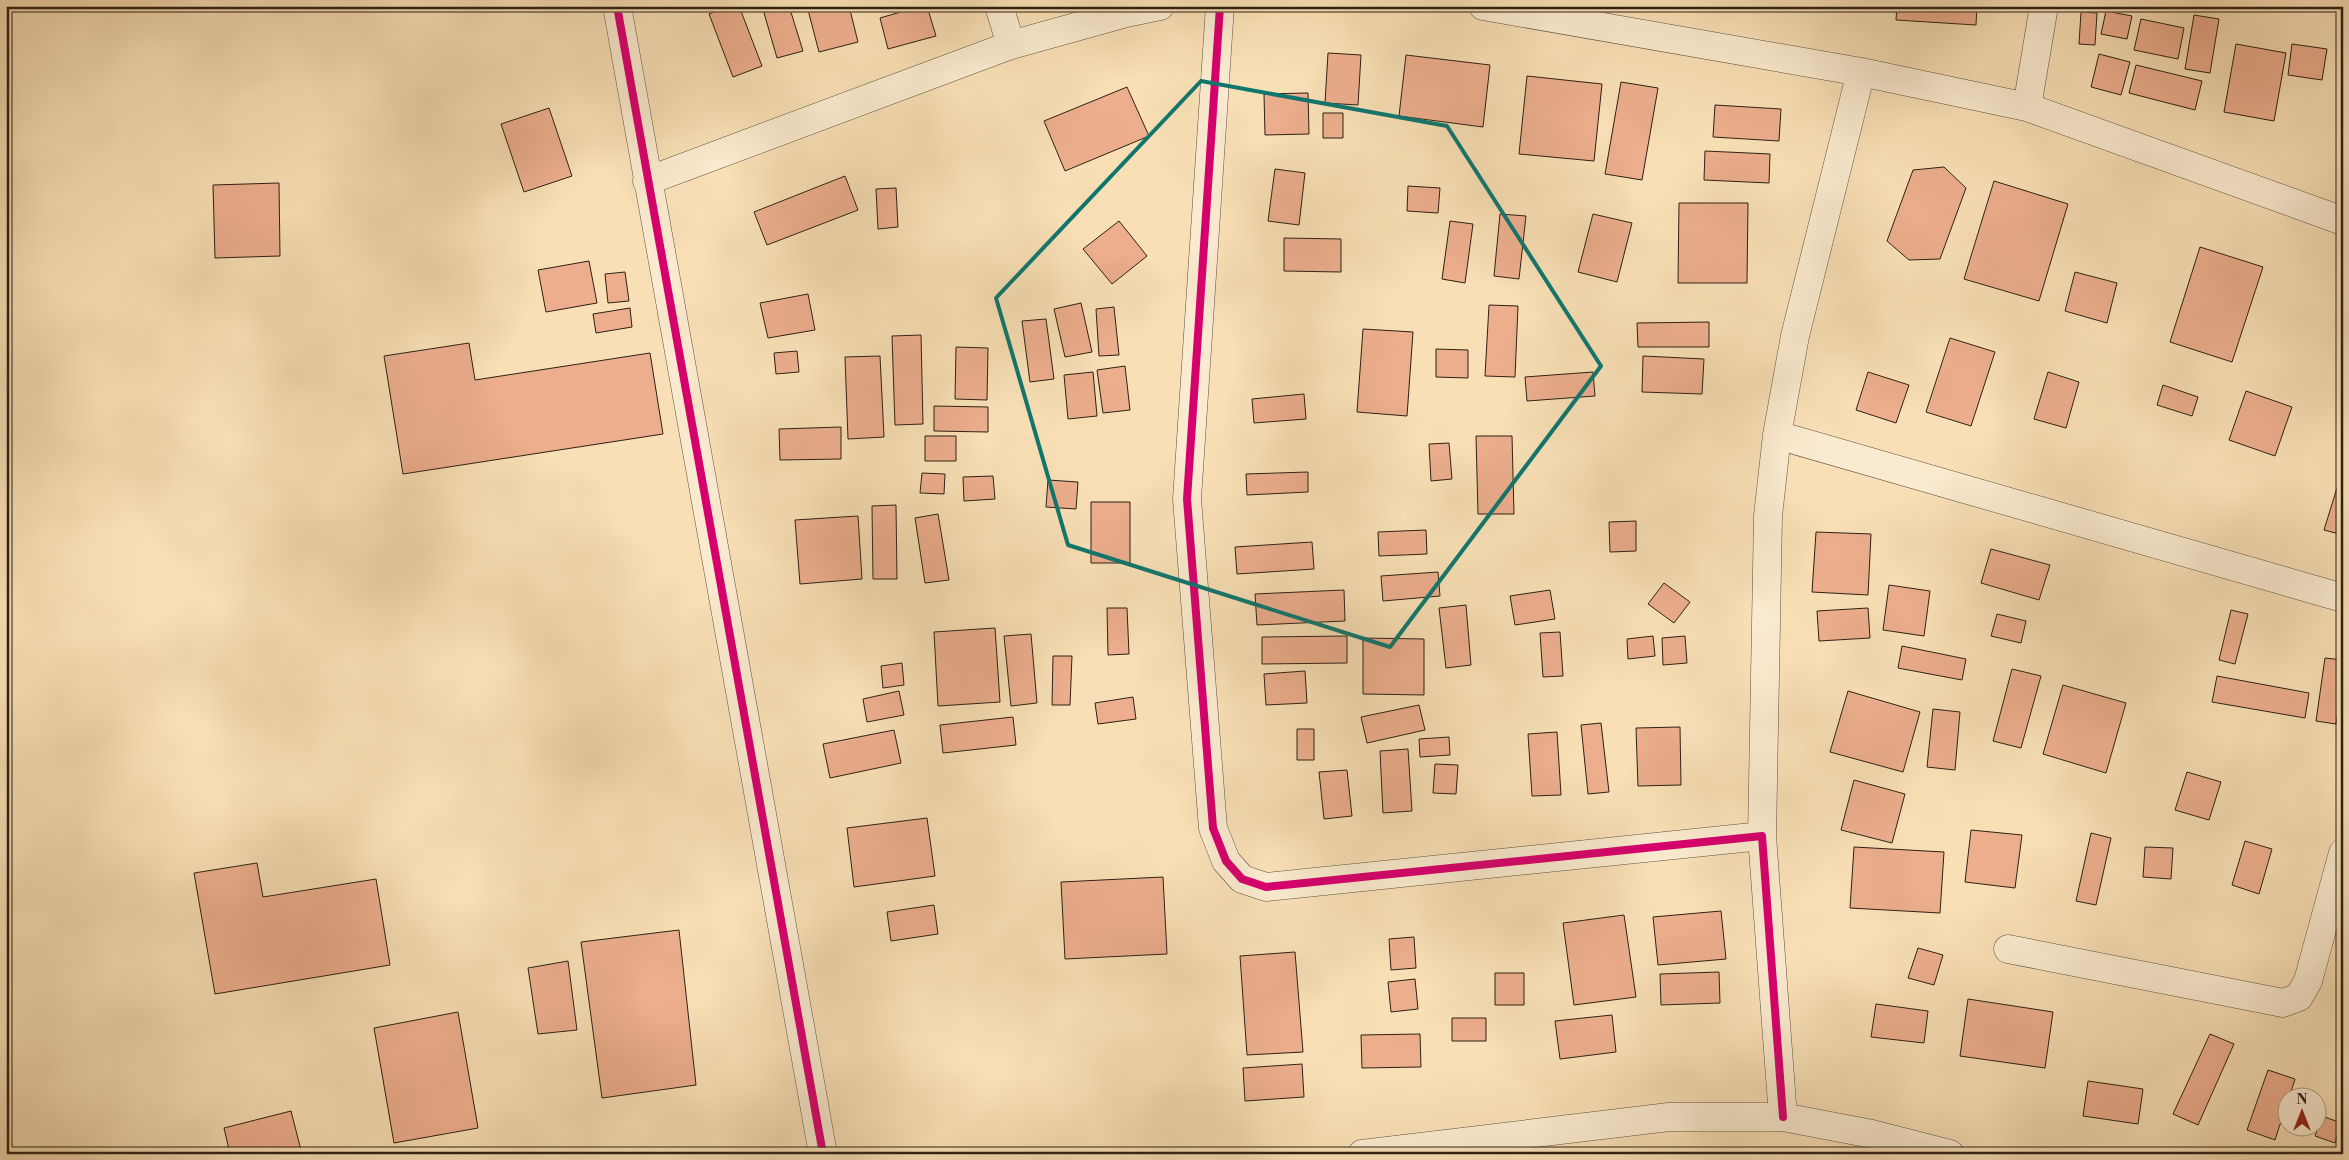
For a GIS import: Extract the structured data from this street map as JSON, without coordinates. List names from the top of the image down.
{
  "north": "top"
}
